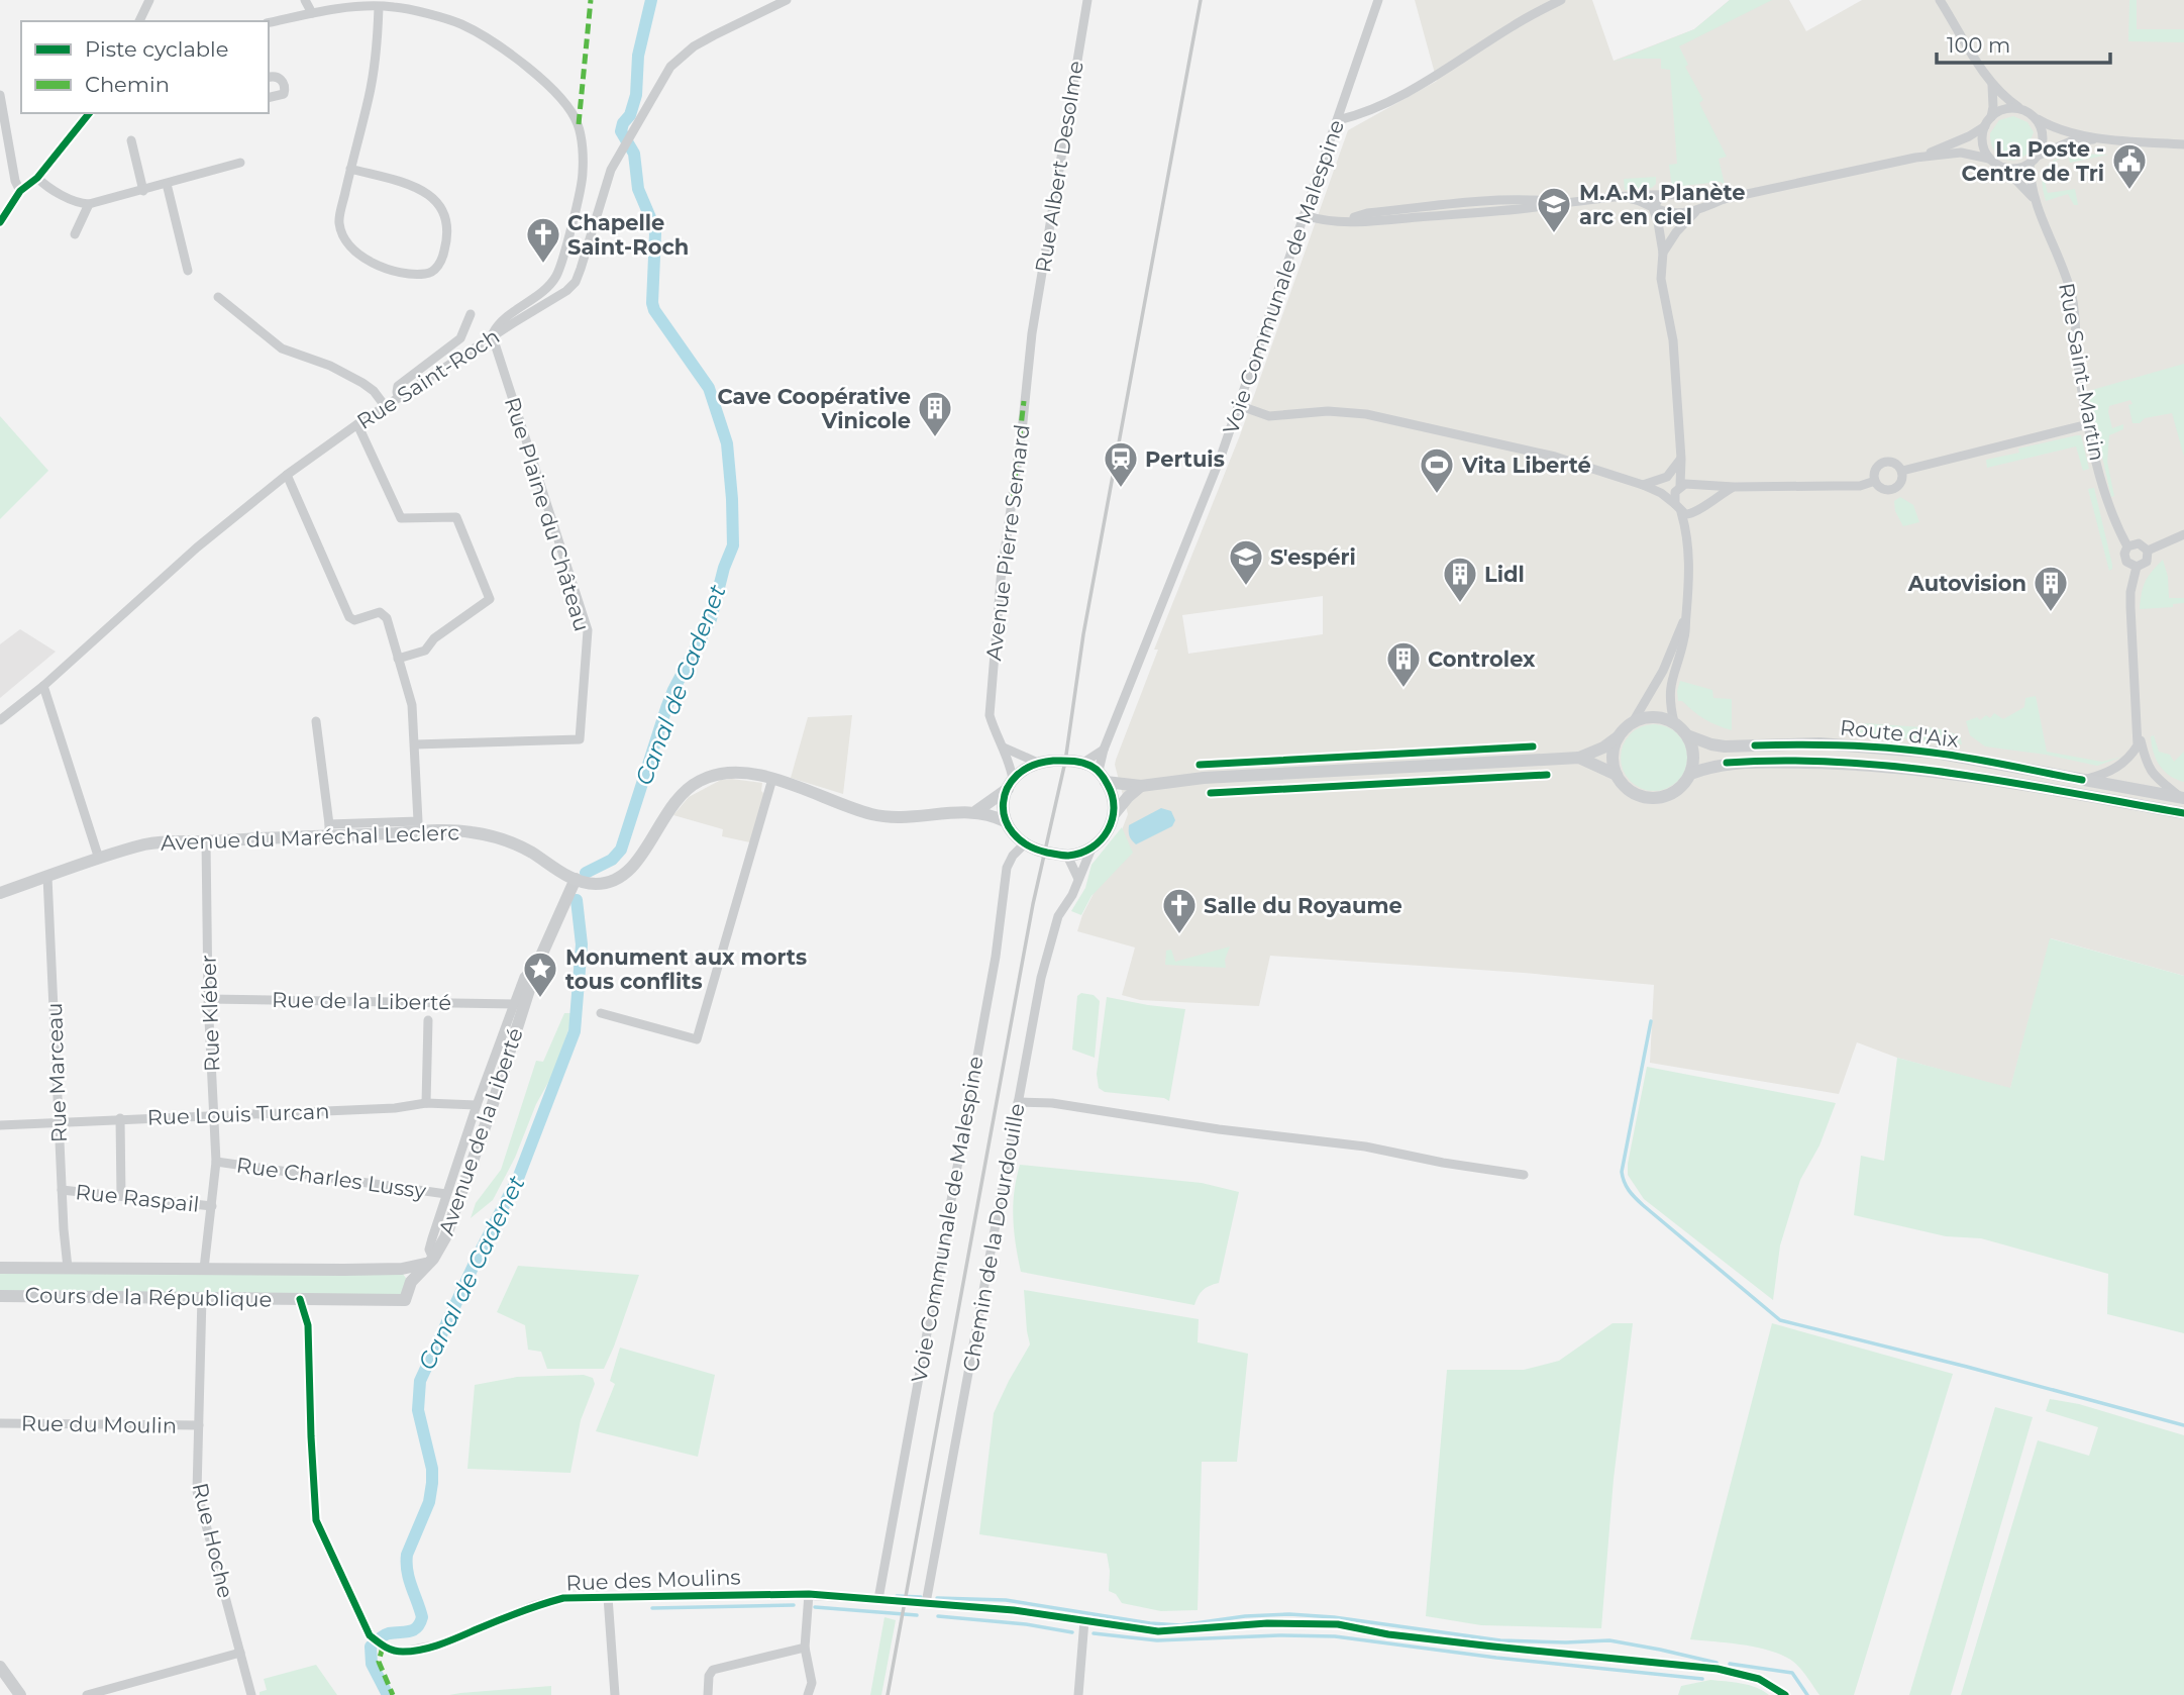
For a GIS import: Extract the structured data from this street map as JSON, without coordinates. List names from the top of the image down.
{
  "streets": {
    "main road": ["Route d'Aix", "Avenue du Maréchal Leclerc"],
    "street": [
      "Rue Albert Desolme",
      "Voie Communale de Malespine",
      "Rue Saint-Martin",
      "Rue Saint-Roch",
      "Rue Plaine du Château",
      "Avenue Pierre Semard",
      "Rue de la Liberté",
      "Rue Kléber",
      "Rue Marceau",
      "Rue Louis Turcan",
      "Avenue de la Liberté",
      "Rue Charles Lussy",
      "Rue Raspail",
      "Chemin de la Dourdouille",
      "Cours de la République",
      "Rue du Moulin",
      "Rue Hoche",
      "Rue des Moulins"
    ]
  },
  "crossings": [
    ["Rue Albert Desolme", "Avenue Pierre Semard"],
    ["Voie Communale de Malespine", "Avenue Pierre Semard"],
    ["Voie Communale de Malespine", "Chemin de la Dourdouille"],
    ["Voie Communale de Malespine", "Rue des Moulins"],
    ["Rue Saint-Roch", "Rue Plaine du Château"],
    ["Avenue Pierre Semard", "Chemin de la Dourdouille"],
    ["Avenue du Maréchal Leclerc", "Rue Kléber"],
    ["Avenue du Maréchal Leclerc", "Rue Marceau"],
    ["Avenue du Maréchal Leclerc", "Avenue de la Liberté"],
    ["Rue de la Liberté", "Rue Kléber"],
    ["Rue Kléber", "Rue Louis Turcan"],
    ["Rue Kléber", "Rue Charles Lussy"],
    ["Rue Kléber", "Rue Raspail"],
    ["Rue Kléber", "Cours de la République"],
    ["Rue Marceau", "Rue Louis Turcan"],
    ["Rue Marceau", "Rue Raspail"],
    ["Rue Marceau", "Cours de la République"],
    ["Avenue de la Liberté", "Cours de la République"],
    ["Cours de la République", "Rue Hoche"],
    ["Cours de la République", "Rue des Moulins"],
    ["Rue du Moulin", "Rue Hoche"]
  ],
  "water": ["Canal de Cadenet"],
  "places": {
    "public building": ["La Poste - Centre de Tri"],
    "school or university": ["M.A.M. Planète arc en ciel", "S'espéri"],
    "church": ["Chapelle Saint-Roch", "Salle du Royaume"],
    "building": [
      "Cave Coopérative Vinicole",
      "Lidl",
      "Autovision",
      "Controlex"
    ],
    "station": ["Pertuis"],
    "sports": ["Vita Liberté"],
    "place": ["Monument aux morts tous conflits"]
  },
  "legend": ["Piste cyclable", "Chemin"],
  "scale_bar": "100 m"
}
